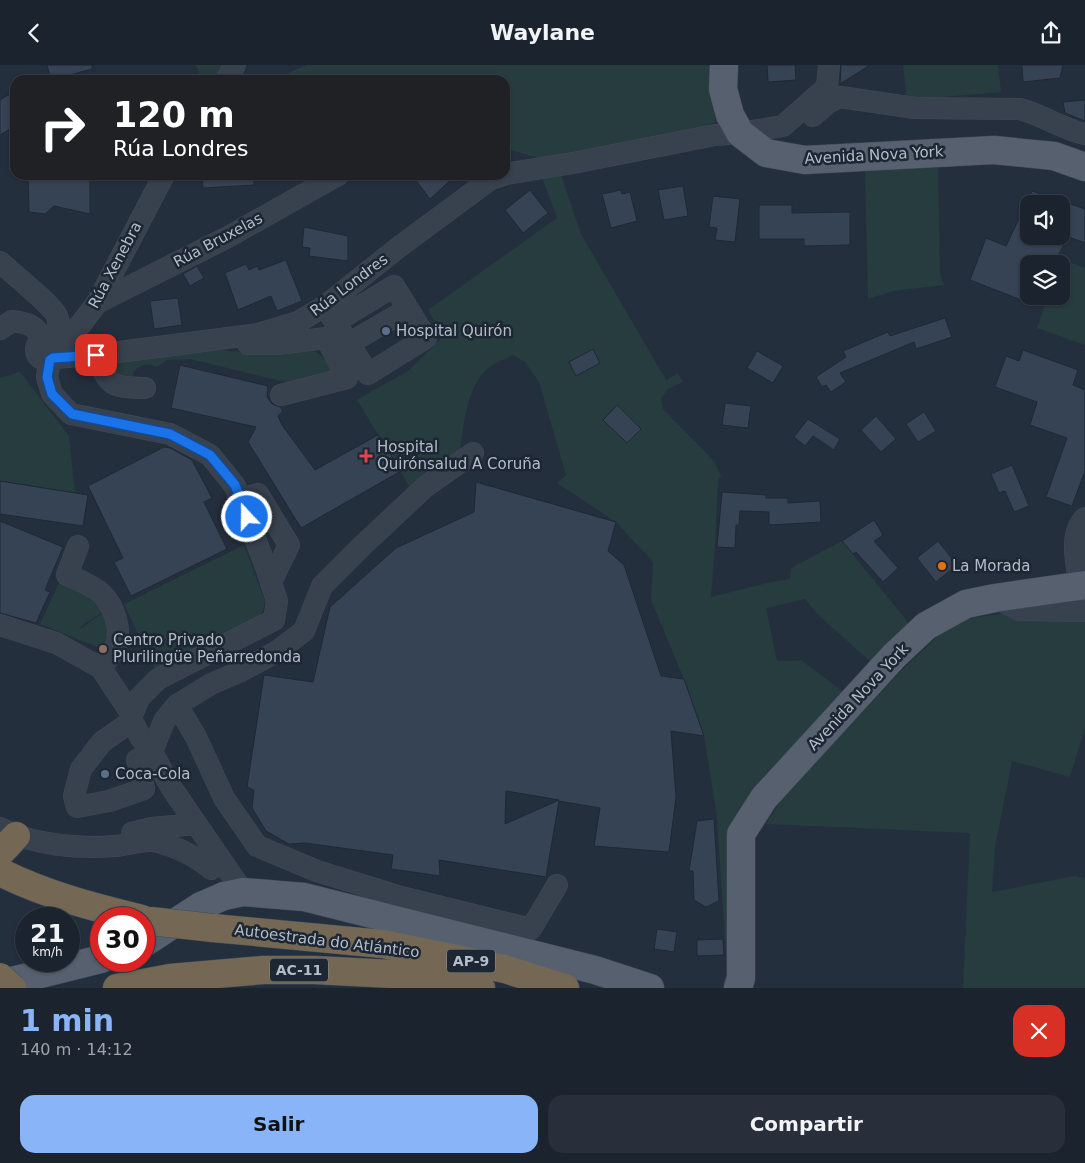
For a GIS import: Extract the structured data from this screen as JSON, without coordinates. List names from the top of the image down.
{
  "streets": {
    "highway": ["Autoestrada do Atlántico", "AP-9", "AC-11"],
    "main road": ["Avenida Nova York"],
    "street": ["Rúa Bruxelas", "Rúa Xenebra", "Rúa Londres"]
  },
  "crossings": [
    ["Avenida Nova York", "Rúa Londres"],
    ["Rúa Bruxelas", "Rúa Xenebra"],
    ["Rúa Xenebra", "Rúa Londres"]
  ],
  "places": {
    "other": [
      "Hospital Quirón",
      "La Morada",
      "Centro Privado Plurilingüe Peñarredonda",
      "Coca-Cola"
    ],
    "health": ["Hospital Quirónsalud A Coruña"]
  },
  "page": {
    "header": "Waylane",
    "turn": ["120 m", "Rúa Londres"],
    "speed": "21 km/h",
    "limit": "30",
    "heading": ["1 min", "140 m · 14:12"],
    "buttons": ["Salir", "Compartir"]
  }
}
